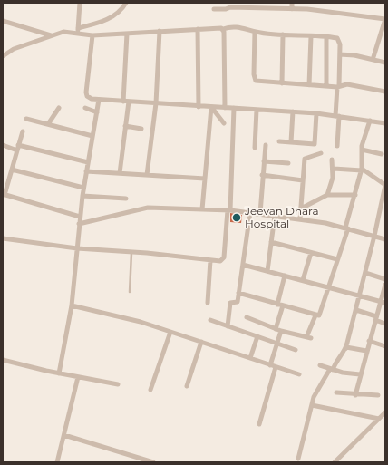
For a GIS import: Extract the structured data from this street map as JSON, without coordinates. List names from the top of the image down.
{
  "places": ["Jeevan Dhara Hospital"]
}
